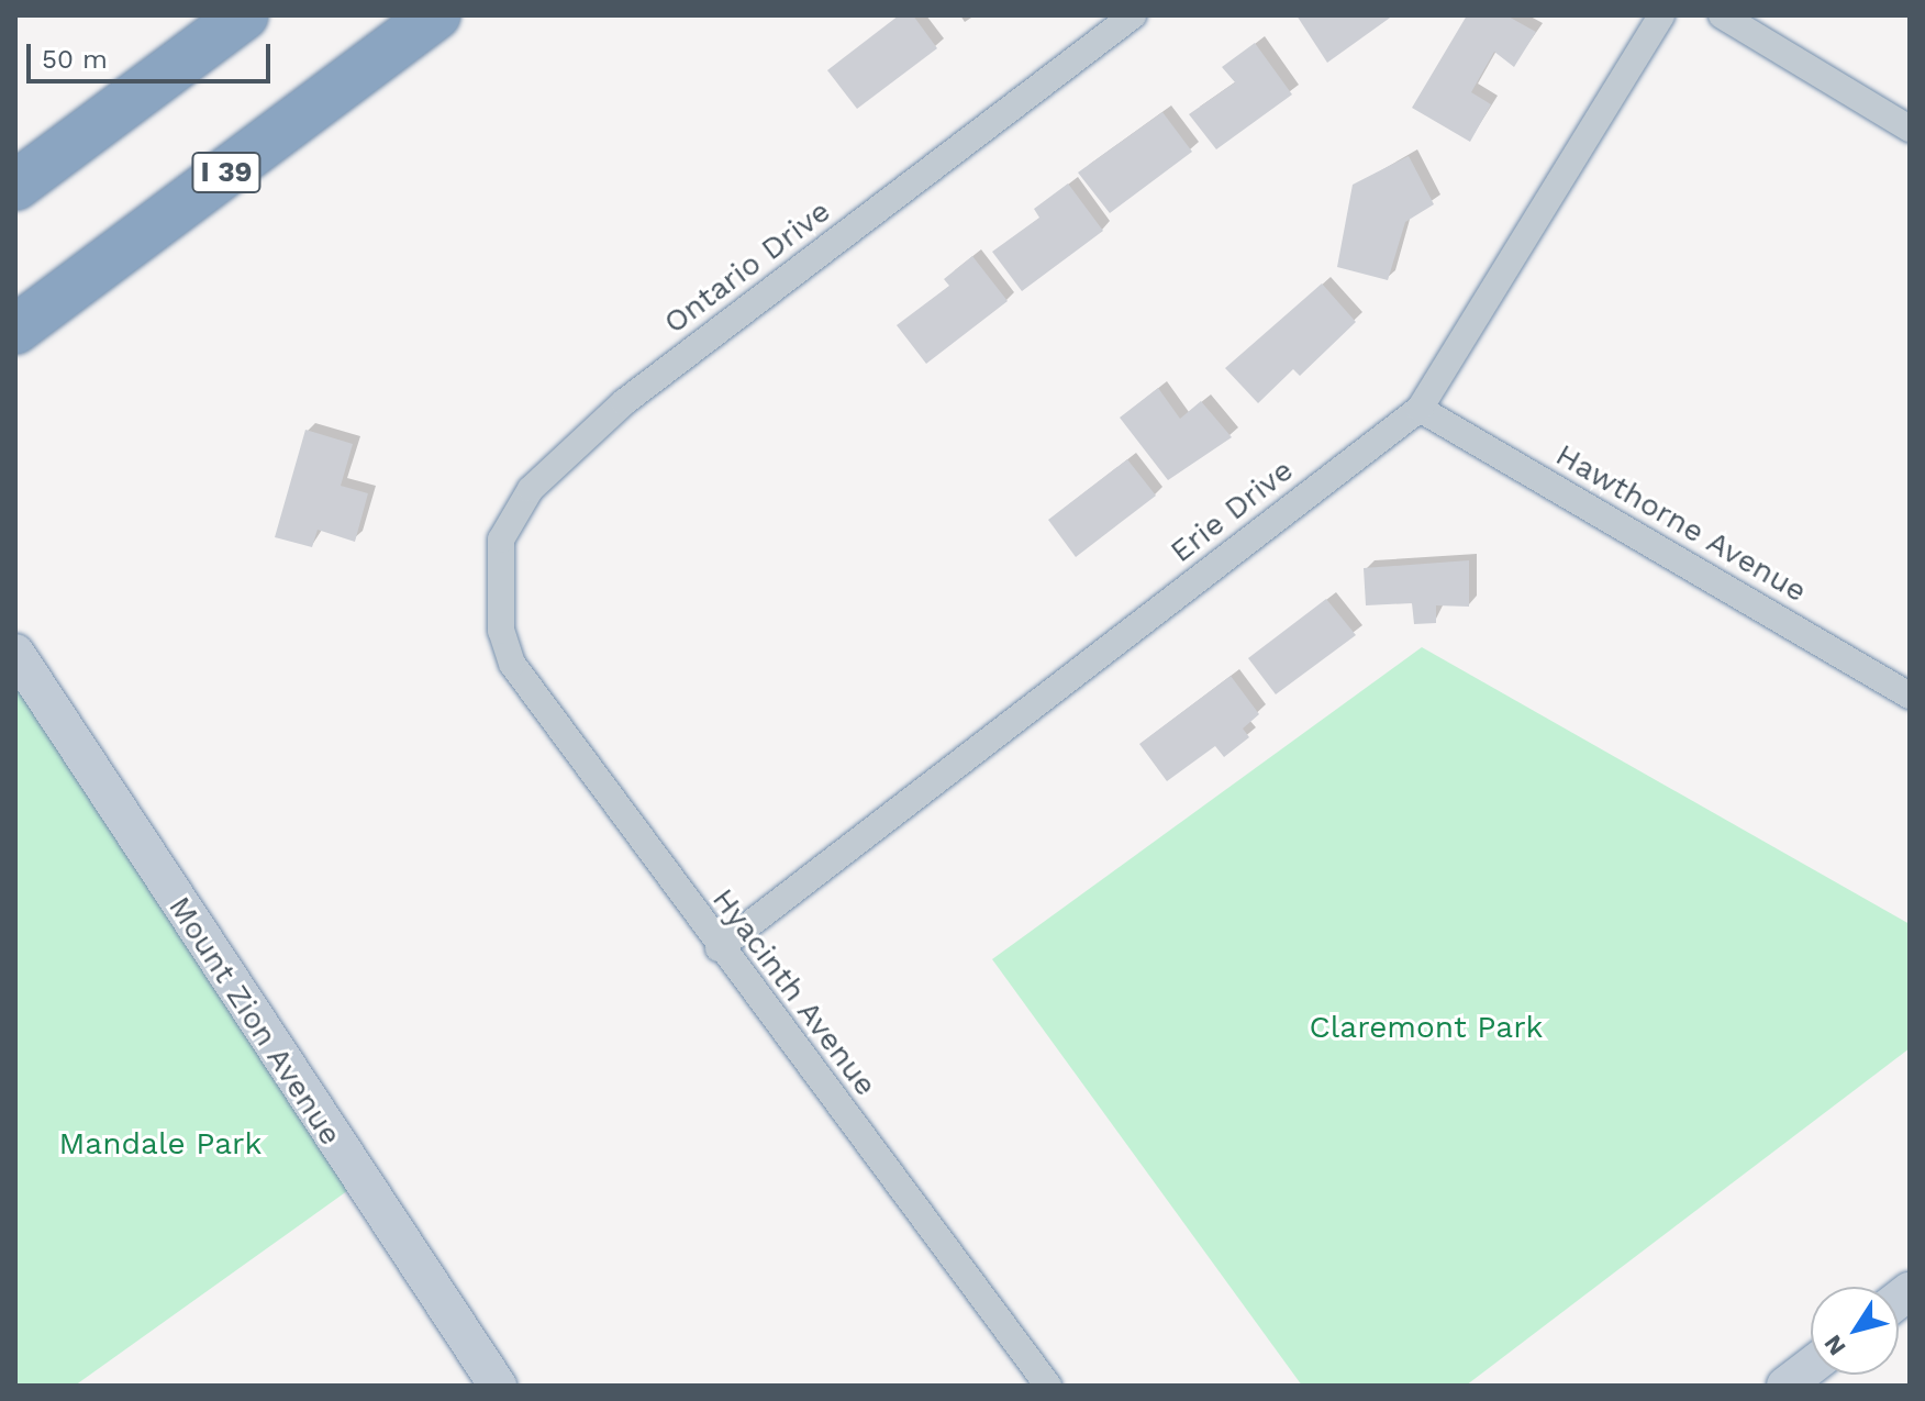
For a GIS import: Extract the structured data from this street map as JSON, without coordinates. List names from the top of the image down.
{
  "streets": {
    "highway": ["I 39"],
    "main road": ["Mount Zion Avenue"],
    "street": [
      "Ontario Drive",
      "Erie Drive",
      "Hawthorne Avenue",
      "Hyacinth Avenue"
    ]
  },
  "crossings": [
    ["Ontario Drive", "Hyacinth Avenue"],
    ["Erie Drive", "Hawthorne Avenue"],
    ["Erie Drive", "Hyacinth Avenue"]
  ],
  "parks": ["Claremont Park", "Mandale Park"],
  "scale_bar": "50 m",
  "north": "bottom left"
}
